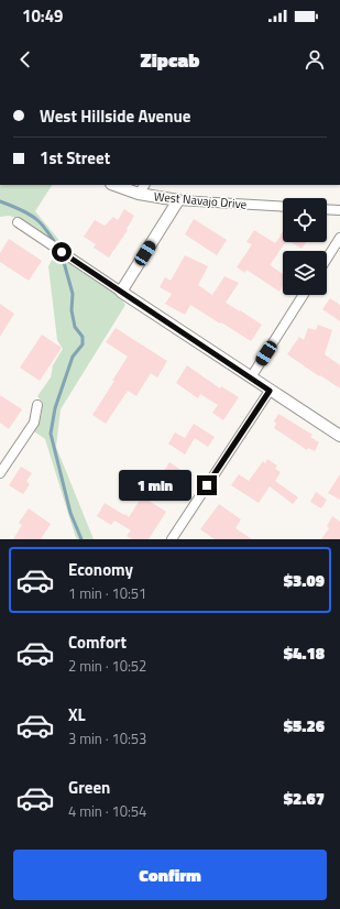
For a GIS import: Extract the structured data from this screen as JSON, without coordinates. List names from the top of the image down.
{
  "streets": {
    "street": ["West Navajo Drive"]
  },
  "page": {
    "status": "10:49",
    "header": "Zipcab",
    "banner": ["West Hillside Avenue", "1st Street"],
    "bubble": "1 min",
    "list": [
      {
        "name": "Economy",
        "note": "1 min · 10:51",
        "value": "$3.09"
      },
      {
        "name": "Comfort",
        "note": "2 min · 10:52",
        "value": "$4.18"
      },
      {
        "name": "XL",
        "note": "3 min · 10:53",
        "value": "$5.26"
      },
      {
        "name": "Green",
        "note": "4 min · 10:54",
        "value": "$2.67"
      }
    ],
    "buttons": "Confirm"
  }
}
